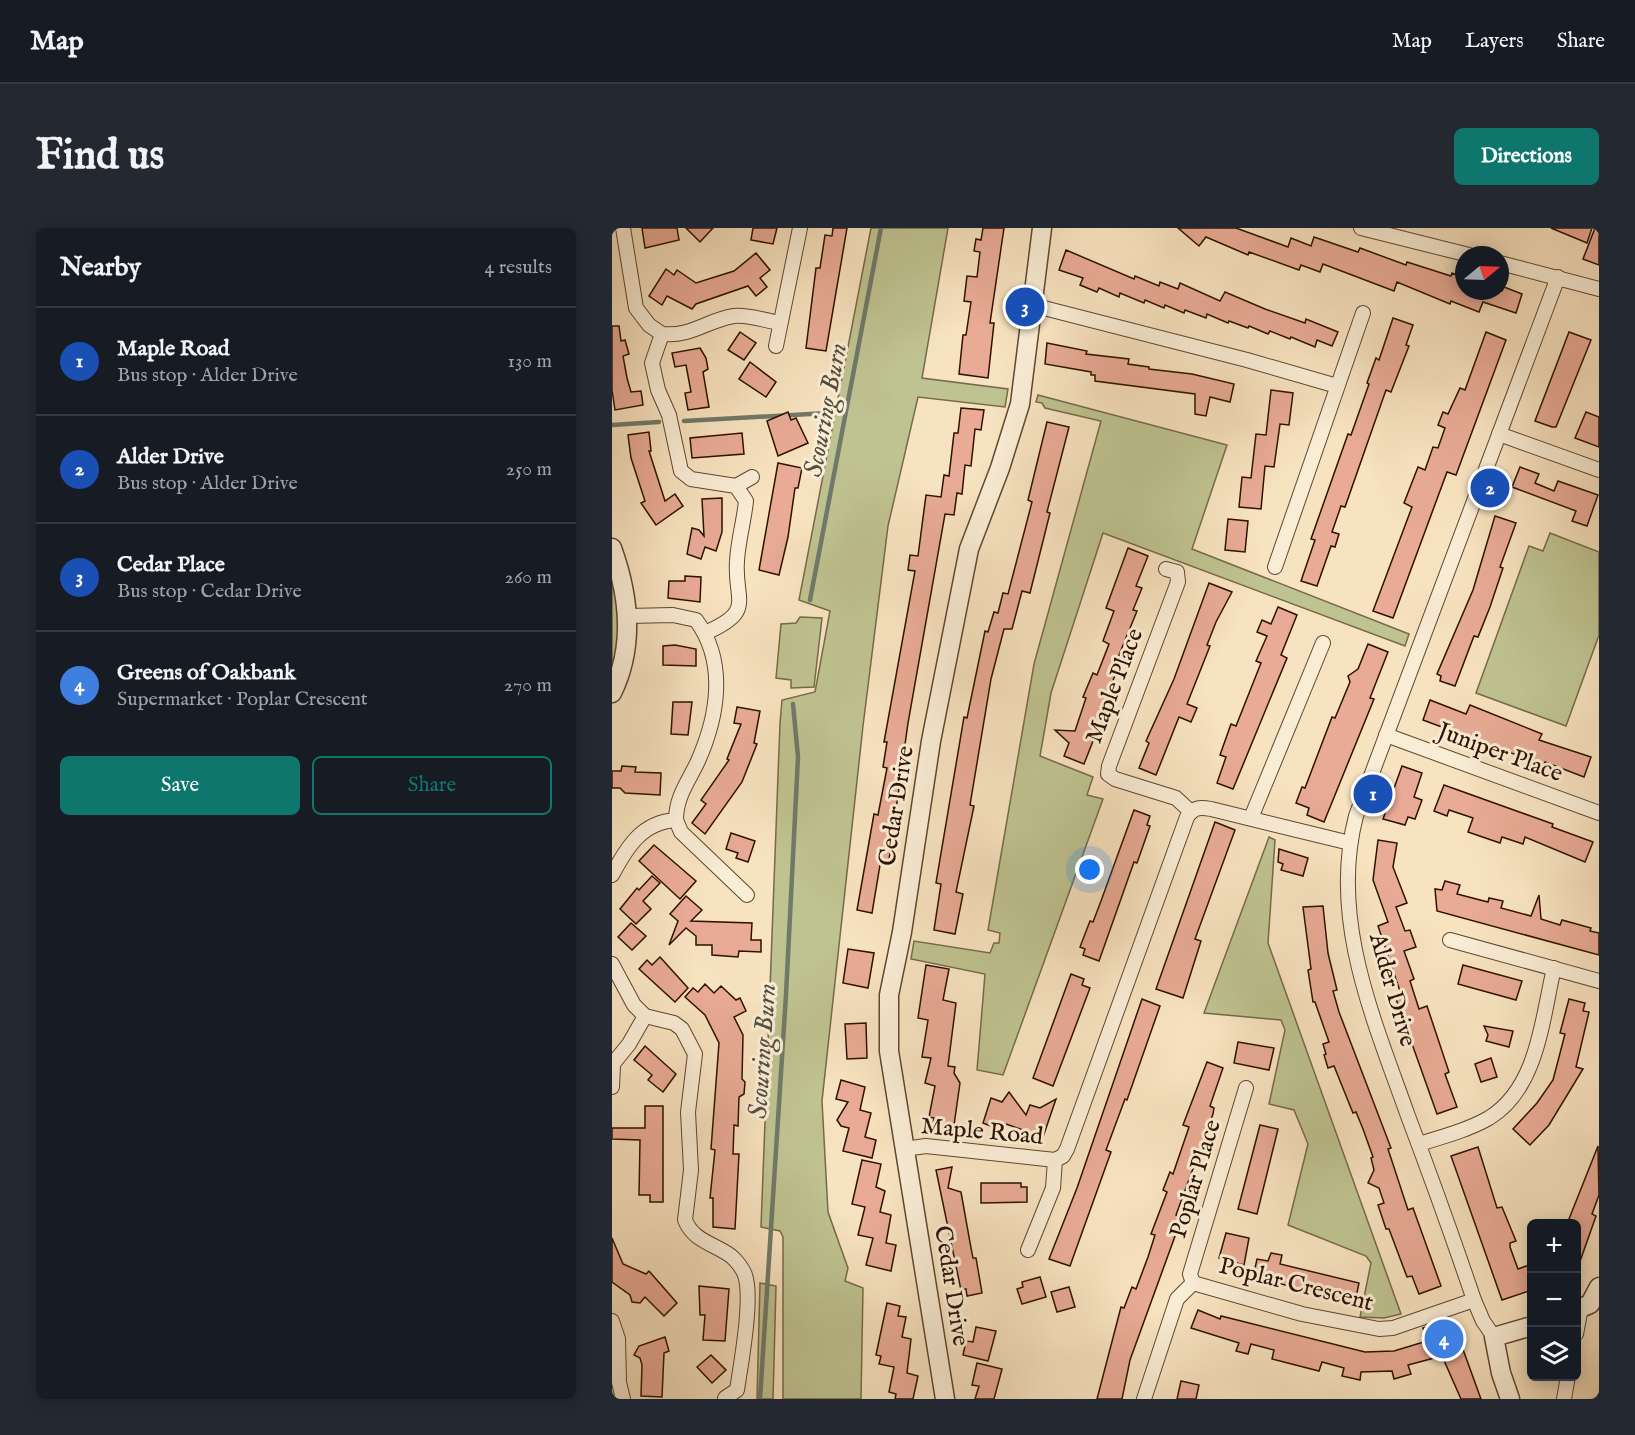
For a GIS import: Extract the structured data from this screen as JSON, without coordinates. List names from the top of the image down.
{
  "streets": {
    "street": [
      "Maple Place",
      "Juniper Place",
      "Cedar Drive",
      "Alder Drive",
      "Maple Road",
      "Poplar Place",
      "Poplar Crescent"
    ]
  },
  "crossings": [
    ["Maple Place", "Maple Road"],
    ["Juniper Place", "Alder Drive"],
    ["Cedar Drive", "Maple Road"],
    ["Alder Drive", "Poplar Crescent"],
    ["Poplar Place", "Poplar Crescent"]
  ],
  "water": ["Scouring Burn"],
  "north": "right",
  "page": {
    "header": "Map",
    "nav": ["Map", "Layers", "Share"],
    "buttons": [
      "Directions",
      ["Save", "Share"]
    ],
    "title": "Find us",
    "heading": ["Nearby", "4 results"],
    "pins": [
      "3",
      "2",
      "1",
      "4"
    ],
    "list": [
      {
        "mark": "1",
        "name": "Maple Road",
        "note": "Bus stop · Alder Drive",
        "value": "130 m"
      },
      {
        "mark": "2",
        "name": "Alder Drive",
        "note": "Bus stop · Alder Drive",
        "value": "250 m"
      },
      {
        "mark": "3",
        "name": "Cedar Place",
        "note": "Bus stop · Cedar Drive",
        "value": "260 m"
      },
      {
        "mark": "4",
        "name": "Greens of Oakbank",
        "note": "Supermarket · Poplar Crescent",
        "value": "270 m"
      }
    ],
    "map_buttons": ["+", "−"]
  }
}
